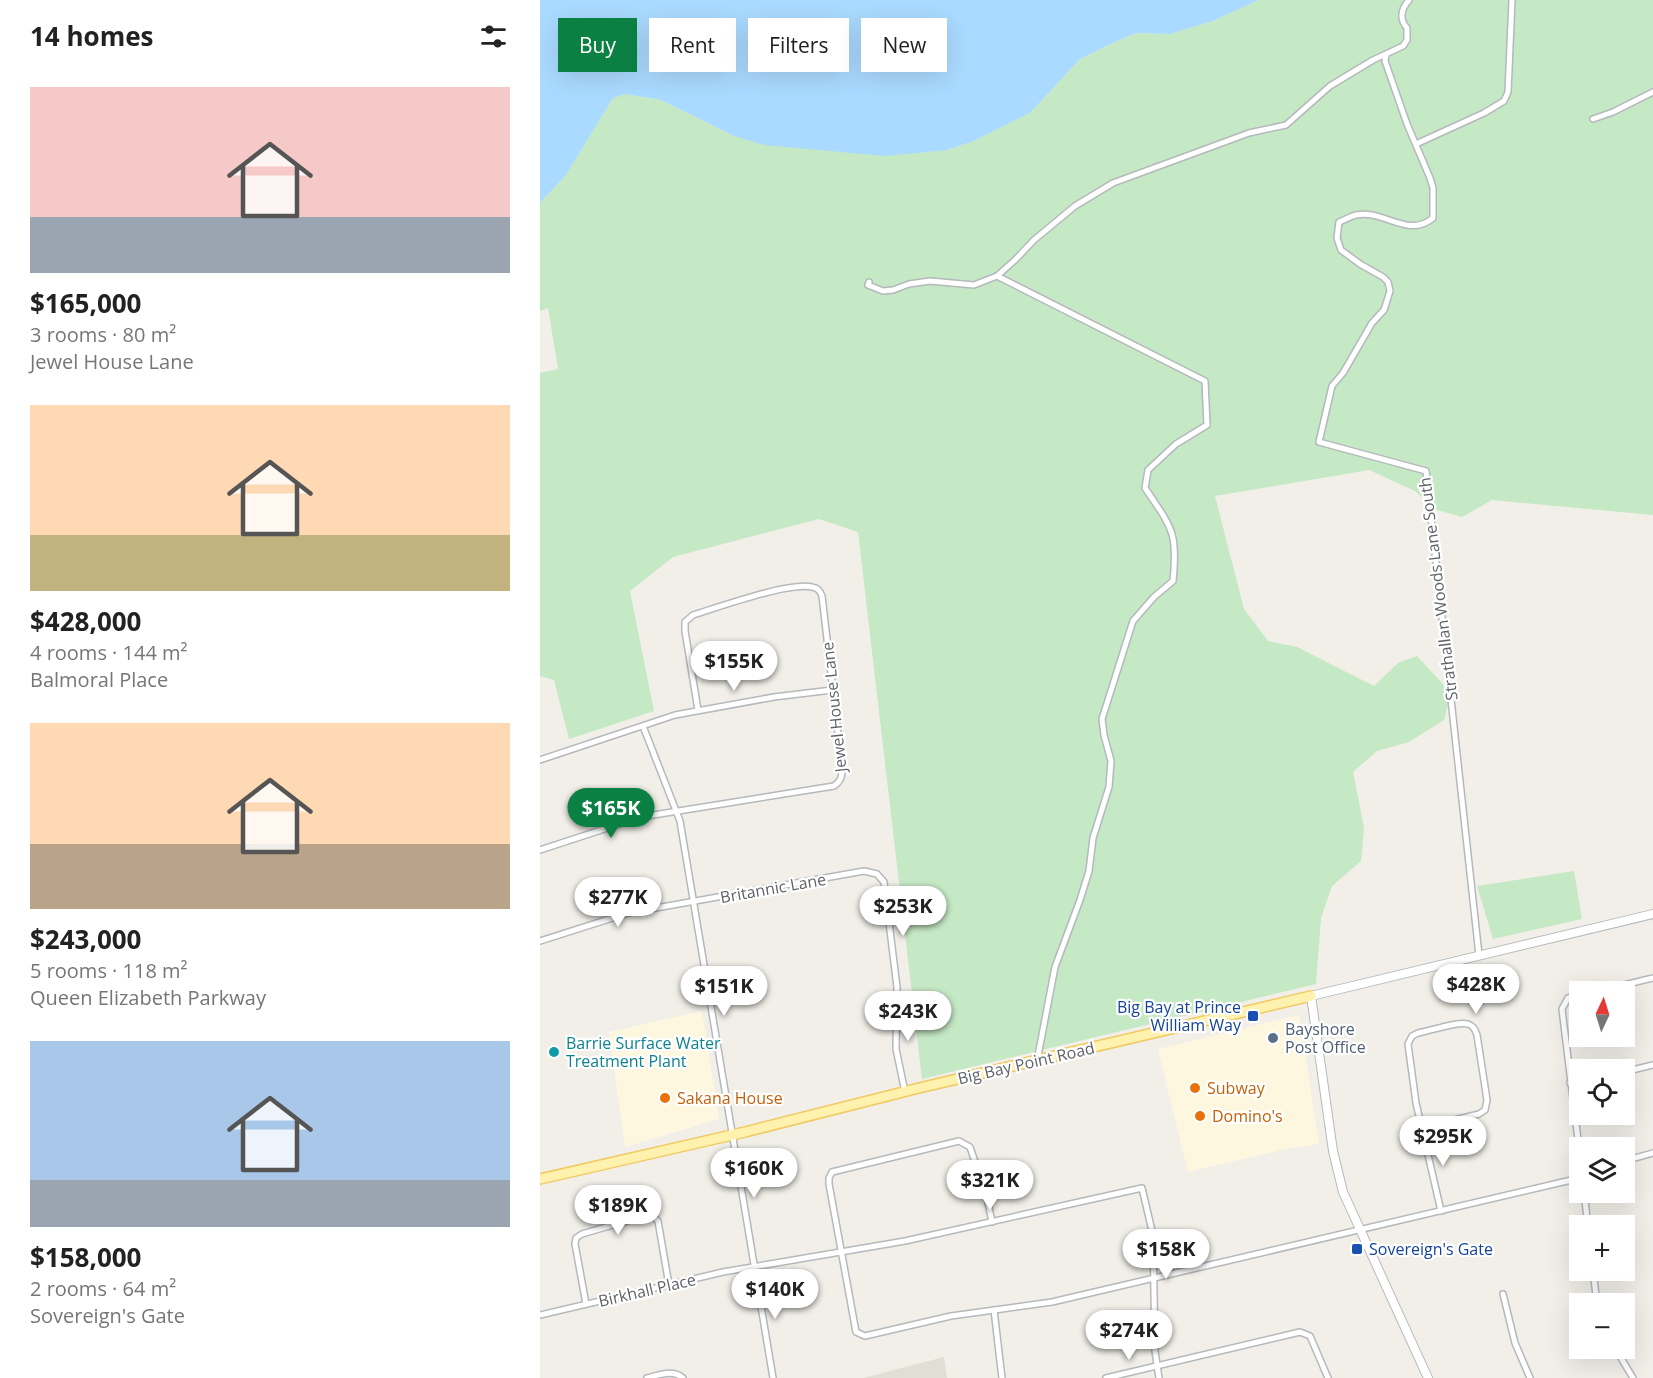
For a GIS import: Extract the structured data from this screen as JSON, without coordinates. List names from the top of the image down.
{
  "streets": {
    "main road": ["Big Bay Point Road"],
    "street": [
      "Strathallan Woods Lane South",
      "Jewel House Lane",
      "Britannic Lane",
      "Birkhall Place"
    ]
  },
  "crossings": [
    ["Strathallan Woods Lane South", "Big Bay Point Road"],
    ["Britannic Lane", "Big Bay Point Road"]
  ],
  "places": {
    "transit": ["Big Bay at Prince William Way", "Sovereign's Gate"],
    "other": [
      "Bayshore Post Office",
      "Barrie Surface Water Treatment Plant",
      "Subway",
      "Sakana House",
      "Domino's"
    ]
  },
  "north": "top",
  "page": {
    "heading": "14 homes",
    "chip": [
      "Buy",
      "Rent",
      "Filters",
      "New"
    ],
    "list": [
      {
        "name": "$165,000",
        "note": "3 rooms · 80 m² · Jewel House Lane"
      },
      {
        "name": "$428,000",
        "note": "4 rooms · 144 m² · Balmoral Place"
      },
      {
        "name": "$243,000",
        "note": "5 rooms · 118 m² · Queen Elizabeth Parkway"
      },
      {
        "name": "$158,000",
        "note": "2 rooms · 64 m² · Sovereign's Gate"
      }
    ],
    "price": [
      "$155K",
      "$165K",
      "$277K",
      "$253K",
      "$428K",
      "$151K",
      "$243K",
      "$295K",
      "$160K",
      "$321K",
      "$189K",
      "$158K",
      "$140K",
      "$274K"
    ],
    "map_buttons": ["+", "−"]
  }
}
